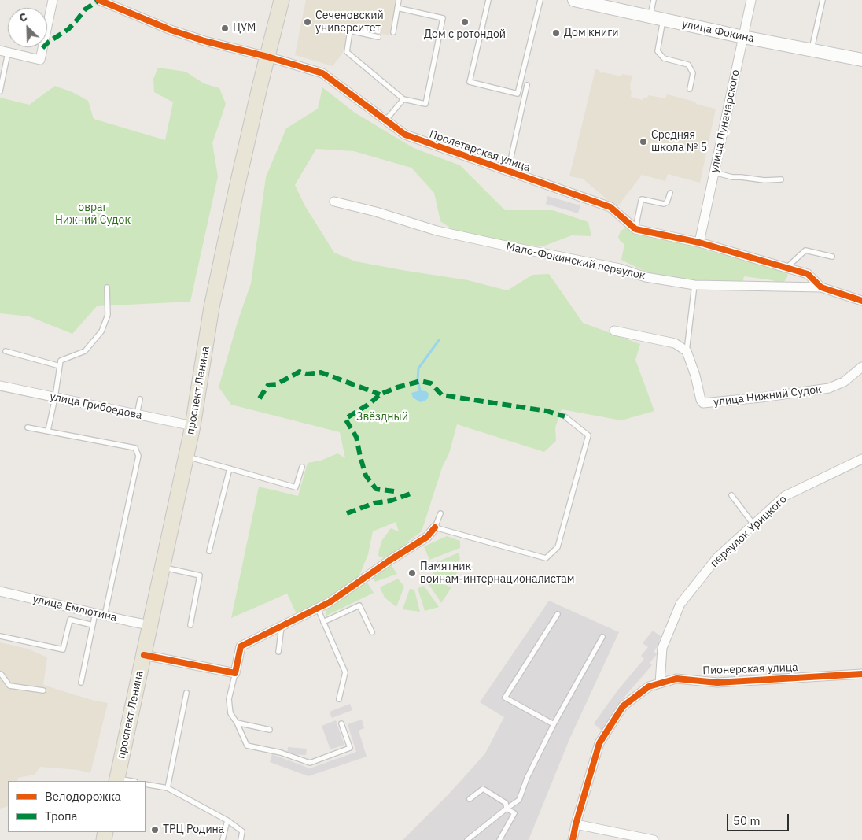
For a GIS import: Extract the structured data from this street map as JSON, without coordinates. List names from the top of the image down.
{
  "streets": {
    "main road": ["улица Фокина", "проспект Ленина"],
    "street": [
      "улица Луначарского",
      "Пролетарская улица",
      "Мало-Фокинский переулок",
      "улица Нижний Судок",
      "улица Грибоедова",
      "переулок Урицкого",
      "улица Емлютина",
      "Пионерская улица"
    ]
  },
  "crossings": [
    ["улица Фокина", "улица Луначарского"],
    ["Пролетарская улица", "проспект Ленина"],
    ["проспект Ленина", "улица Грибоедова"],
    ["проспект Ленина", "улица Емлютина"],
    ["переулок Урицкого", "Пионерская улица"]
  ],
  "parks": ["овраг Нижний Судок", "Звёздный"],
  "places": [
    "Сеченовский университет",
    "Дом с ротондой",
    "ЦУМ",
    "Дом книги",
    "Средняя школа № 5",
    "Памятник воинам-интернационалистам",
    "ТРЦ Родина"
  ],
  "legend": ["Велодорожка", "Тропа"],
  "scale_bar": "50 m",
  "north": "top left"
}
